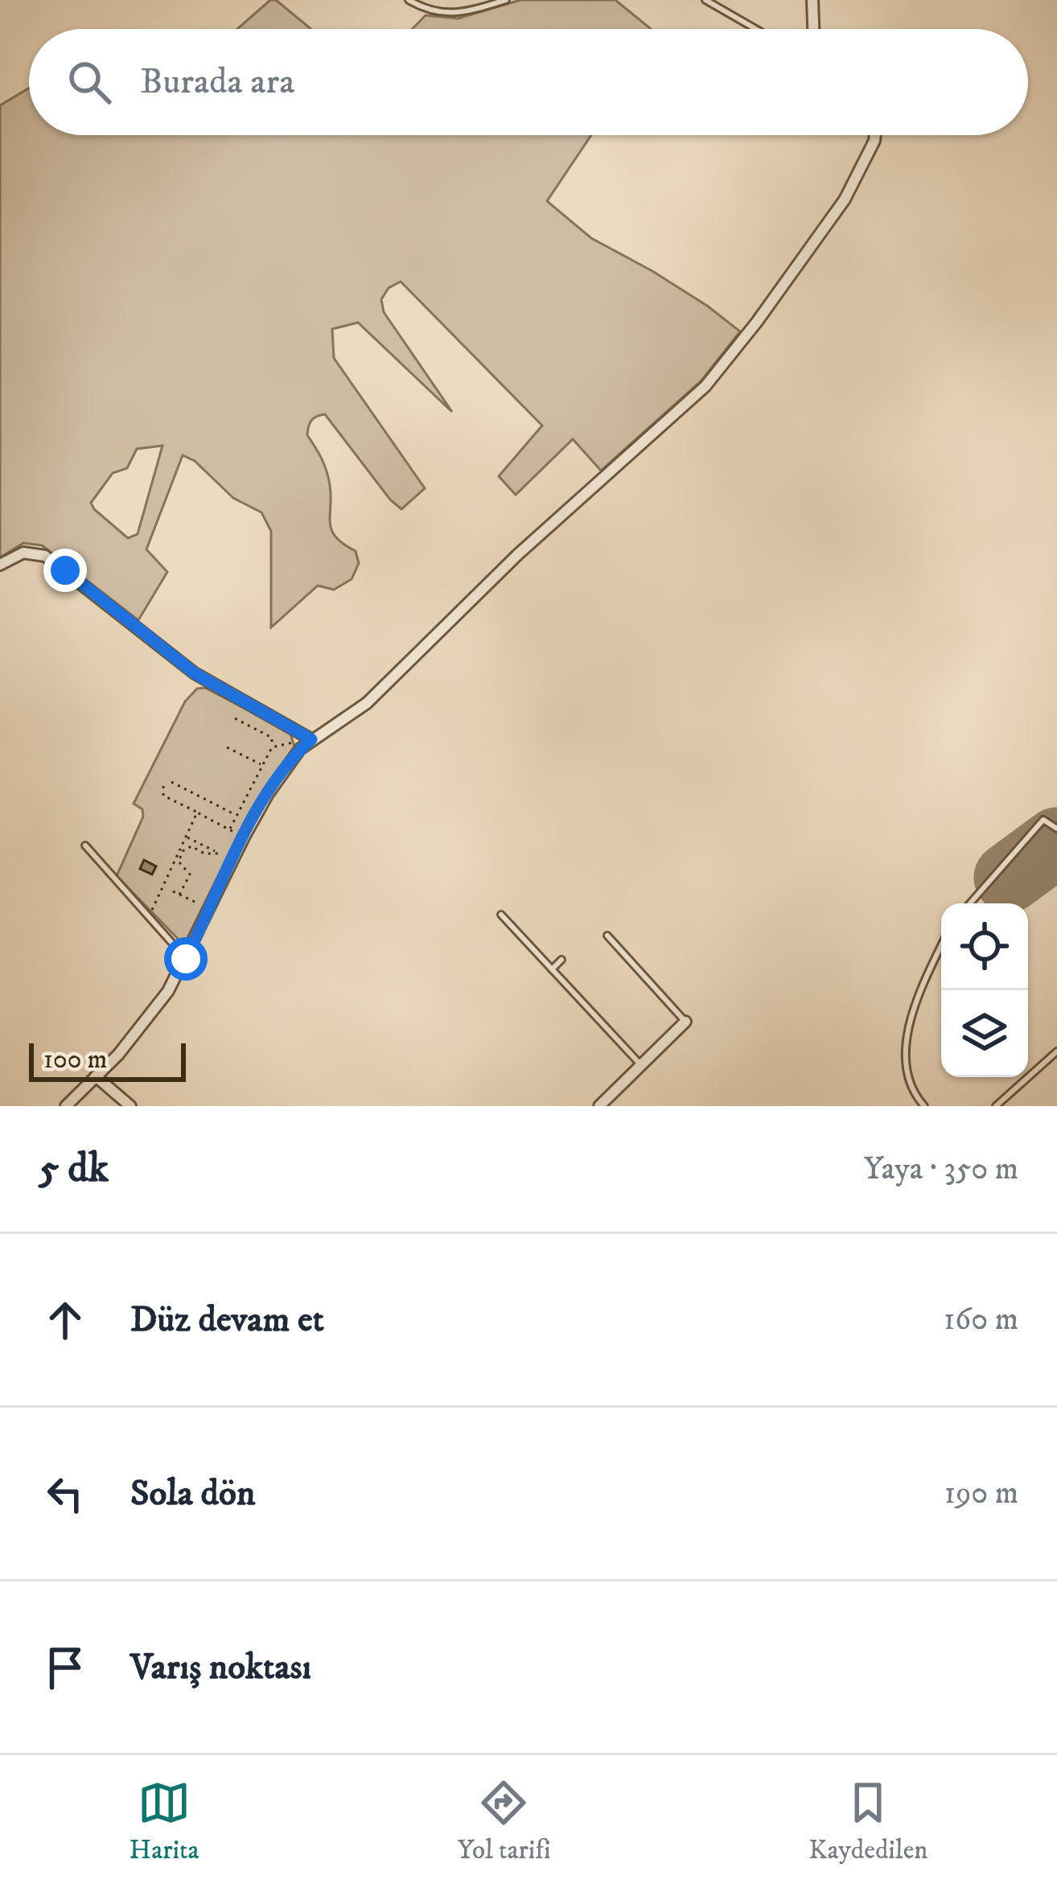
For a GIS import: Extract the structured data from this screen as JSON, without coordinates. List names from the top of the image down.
{
  "scale_bar": "100 m",
  "page": {
    "search": "Burada ara",
    "scale": "100 m",
    "heading": ["5 dk", "Yaya · 350 m"],
    "list": [
      ["Düz devam et", "160 m"],
      ["Sola dön", "190 m"],
      "Varış noktası"
    ],
    "nav": ["Harita", "Yol tarifi", "Kaydedilen"]
  }
}
